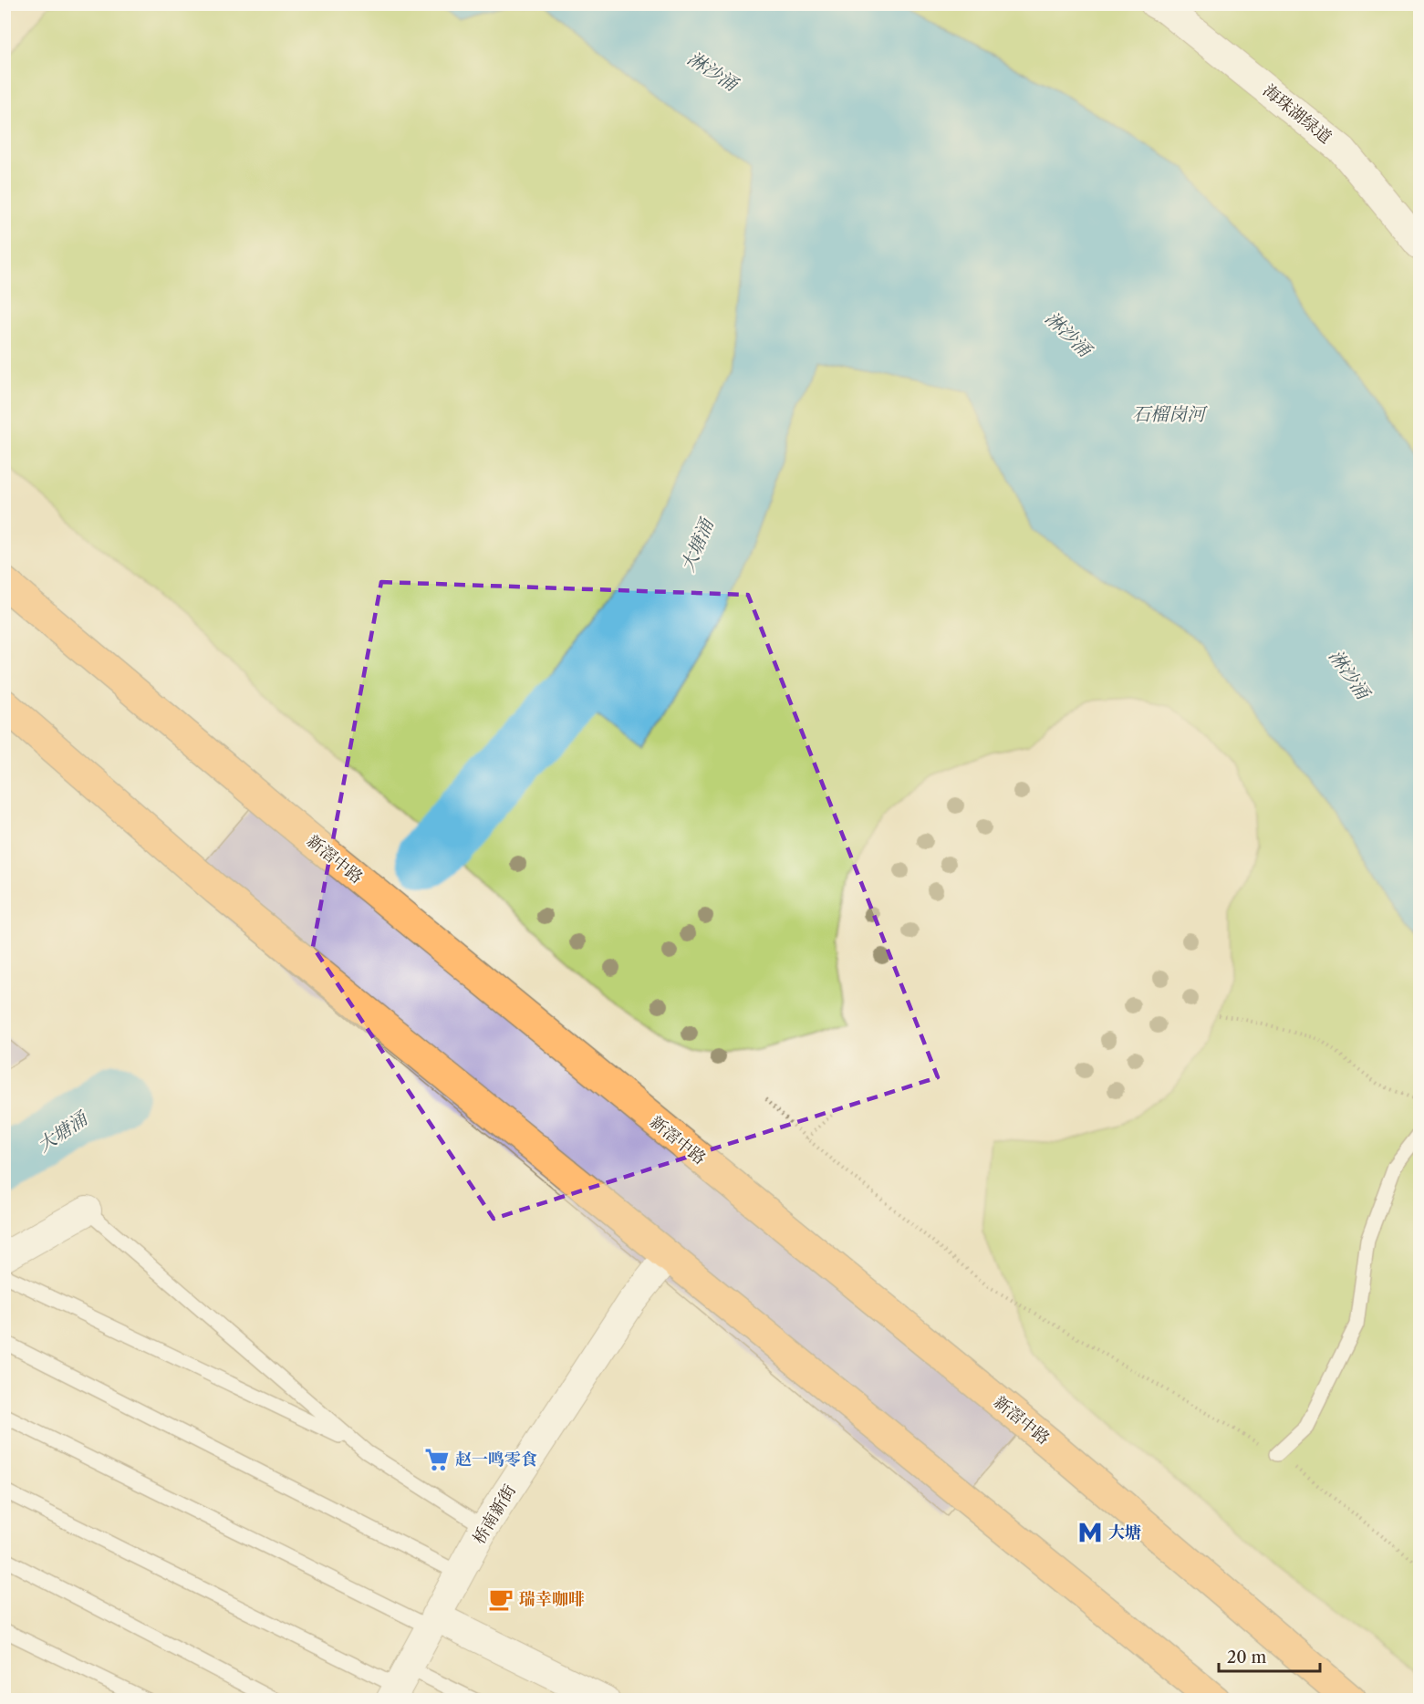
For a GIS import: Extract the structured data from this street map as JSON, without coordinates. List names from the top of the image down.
{
  "streets": {
    "highway": ["新滘中路"],
    "street": ["海珠湖绿道", "桥南新街"]
  },
  "water": ["淋沙涌", "石榴岗河", "大塘涌"],
  "places": {
    "supermarket": ["赵一鸣零食"],
    "metro station": ["大塘"],
    "cafe": ["瑞幸咖啡"]
  },
  "scale_bar": "20 m"
}
